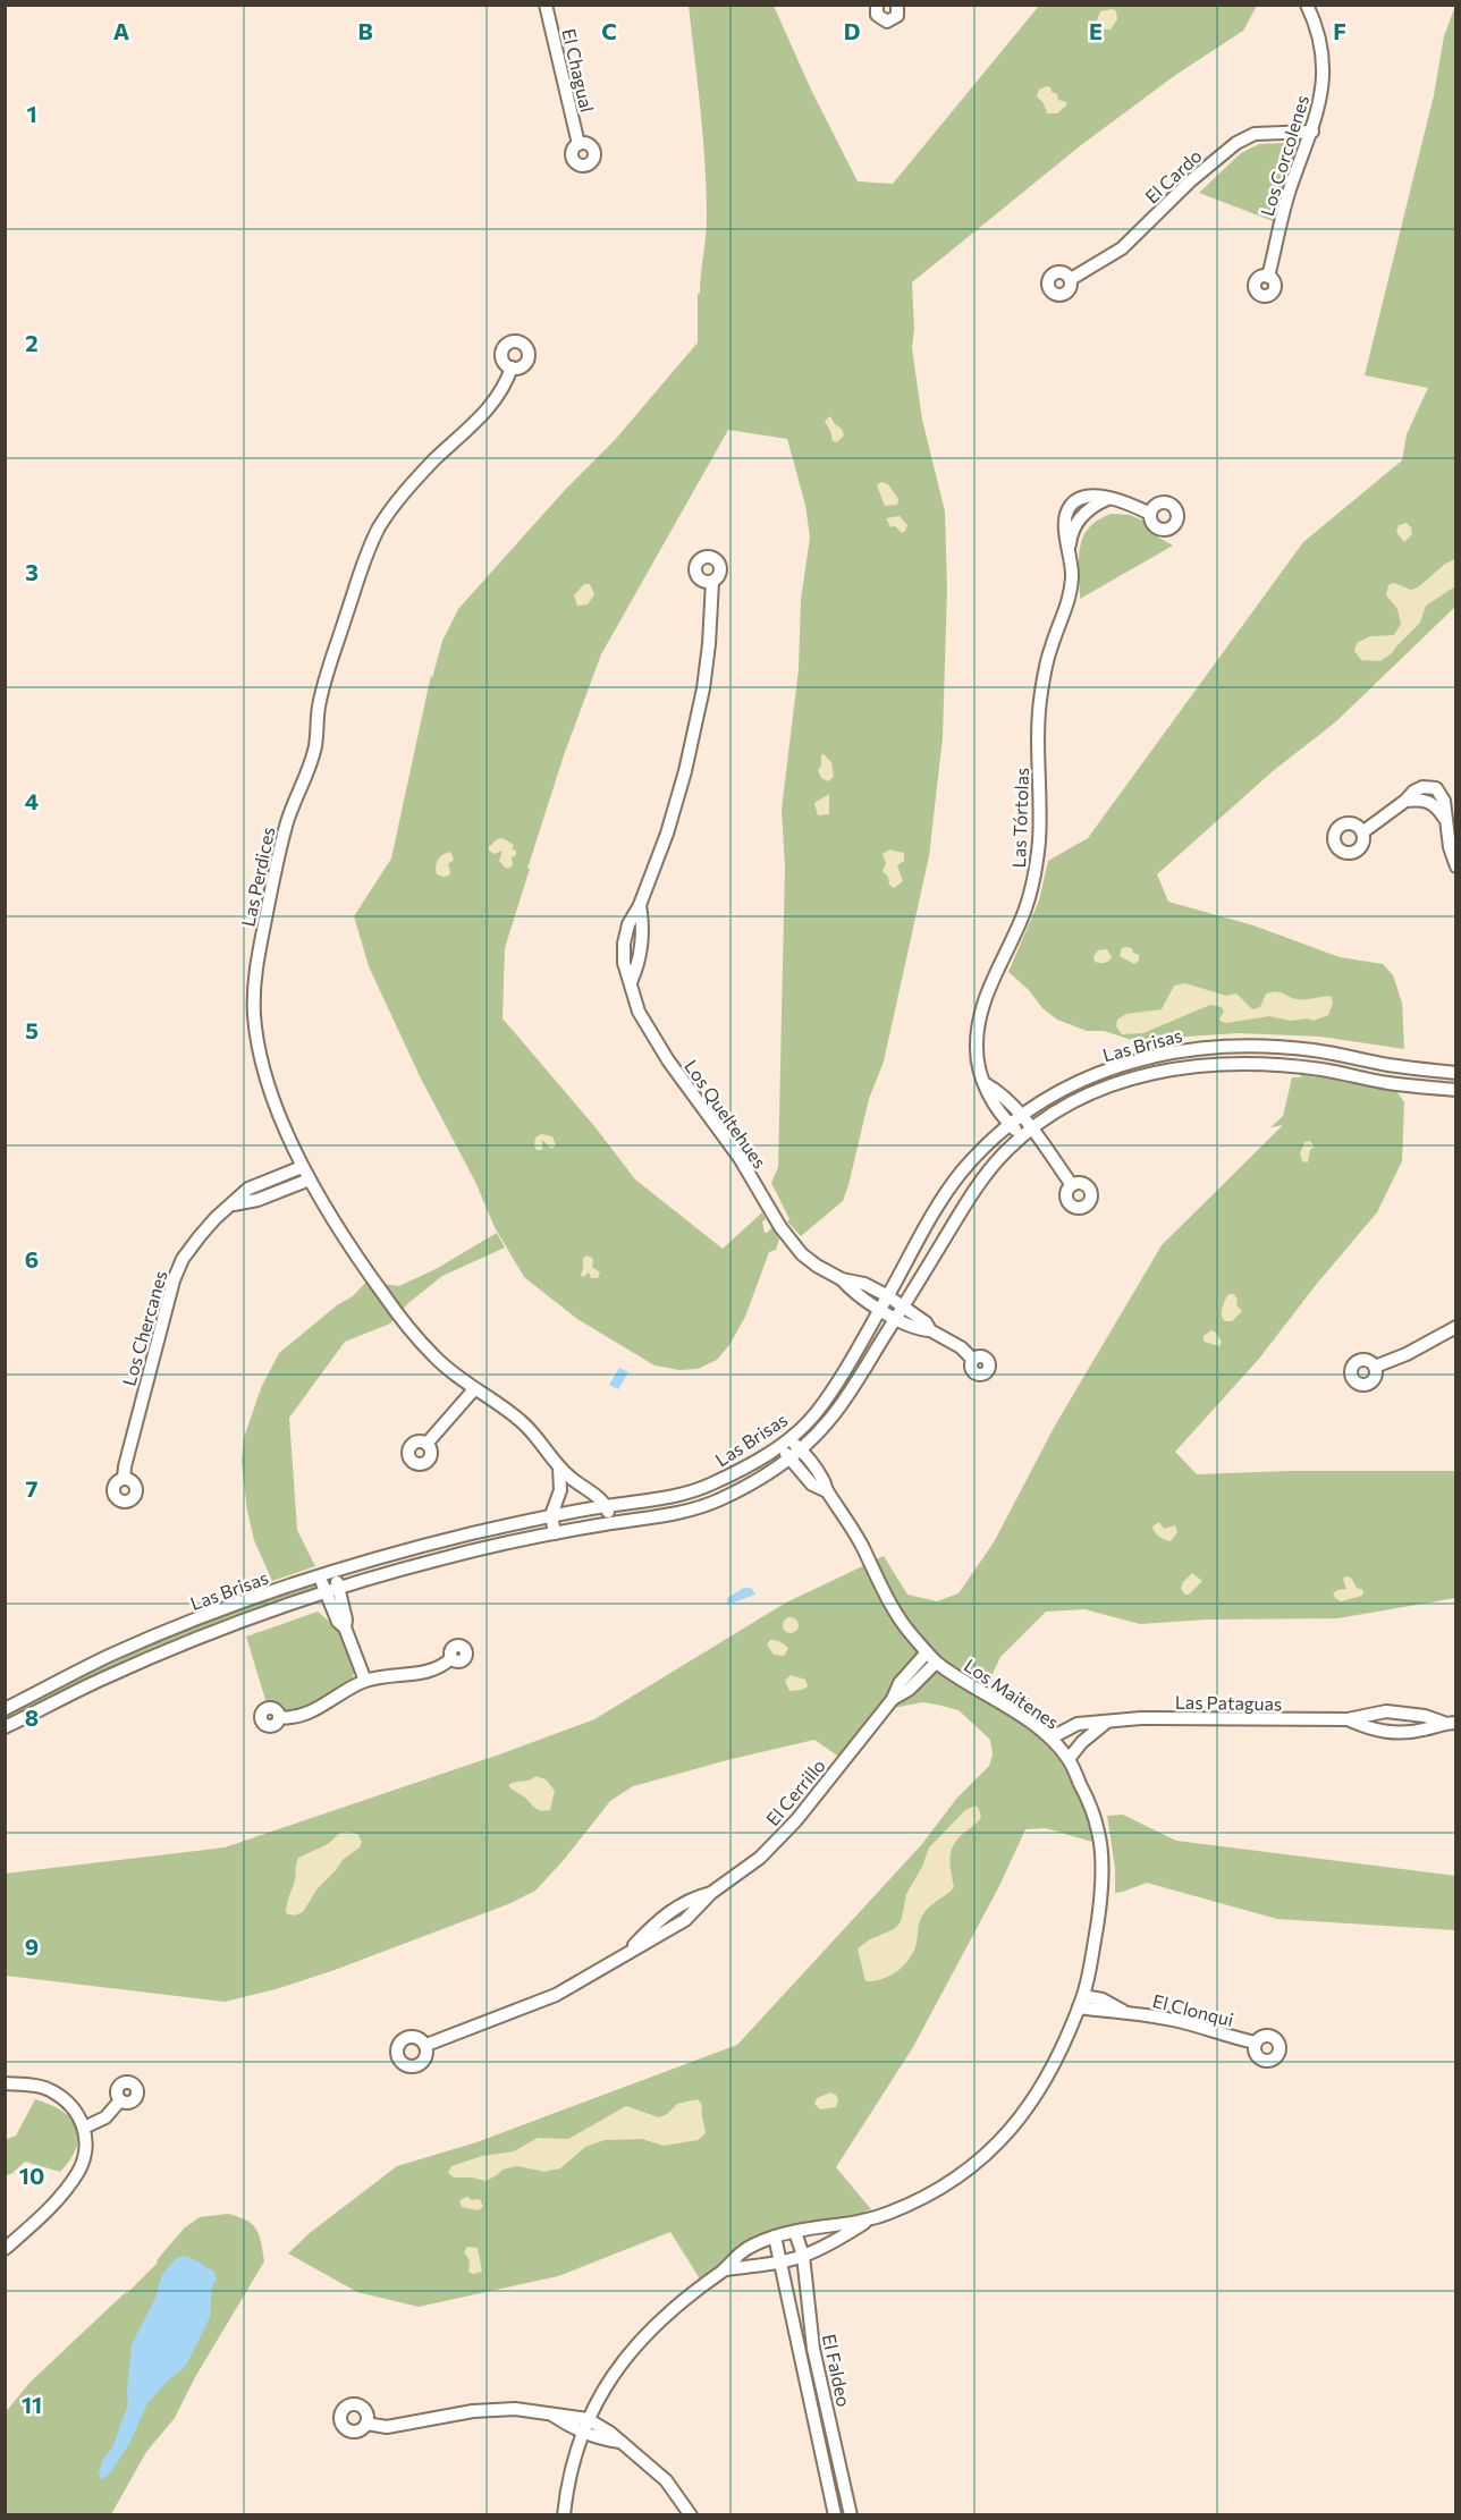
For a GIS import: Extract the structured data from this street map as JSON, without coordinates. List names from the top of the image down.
{
  "streets": {
    "street": [
      "El Chagual",
      "Los Corcolenes",
      "El Cardo",
      "Las Tórtolas",
      "Las Perdices",
      "Las Brisas",
      "Los Queltehues",
      "Los Chercanes",
      "Los Maitenes",
      "Las Pataguas",
      "El Cerrillo",
      "El Clonqui",
      "El Faldeo"
    ]
  },
  "crossings": [
    ["Los Corcolenes", "El Cardo"],
    ["Las Tórtolas", "Las Brisas"],
    ["Las Perdices", "Las Brisas"],
    ["Las Perdices", "Los Chercanes"],
    ["Las Brisas", "Los Queltehues"],
    ["Las Brisas", "Los Maitenes"],
    ["Los Maitenes", "Las Pataguas"],
    ["Los Maitenes", "El Cerrillo"],
    ["Los Maitenes", "El Clonqui"],
    ["Los Maitenes", "El Faldeo"]
  ],
  "grid": {
    "columns": [
      "A",
      "B",
      "C",
      "D",
      "E",
      "F"
    ],
    "rows": [
      "1",
      "2",
      "3",
      "4",
      "5",
      "6",
      "7",
      "8",
      "9",
      "10",
      "11"
    ]
  }
}
